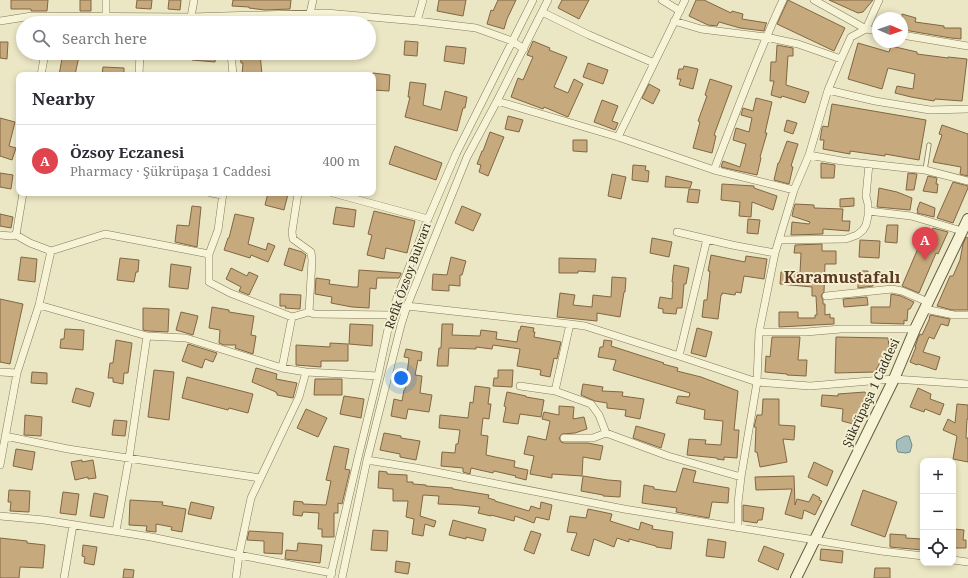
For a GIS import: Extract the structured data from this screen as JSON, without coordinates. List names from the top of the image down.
{
  "streets": {
    "main road": ["Şükrüpaşa 1 Caddesi"],
    "street": ["Refik Özsoy Bulvarı"]
  },
  "districts": ["Karamustafalı"],
  "north": "right",
  "page": {
    "search": "Search here",
    "heading": "Nearby",
    "list": [
      {
        "mark": "A",
        "name": "Özsoy Eczanesi",
        "note": "Pharmacy · Şükrüpaşa 1 Caddesi",
        "value": "400 m"
      }
    ],
    "pins": "A",
    "map_buttons": ["+", "−"]
  }
}
